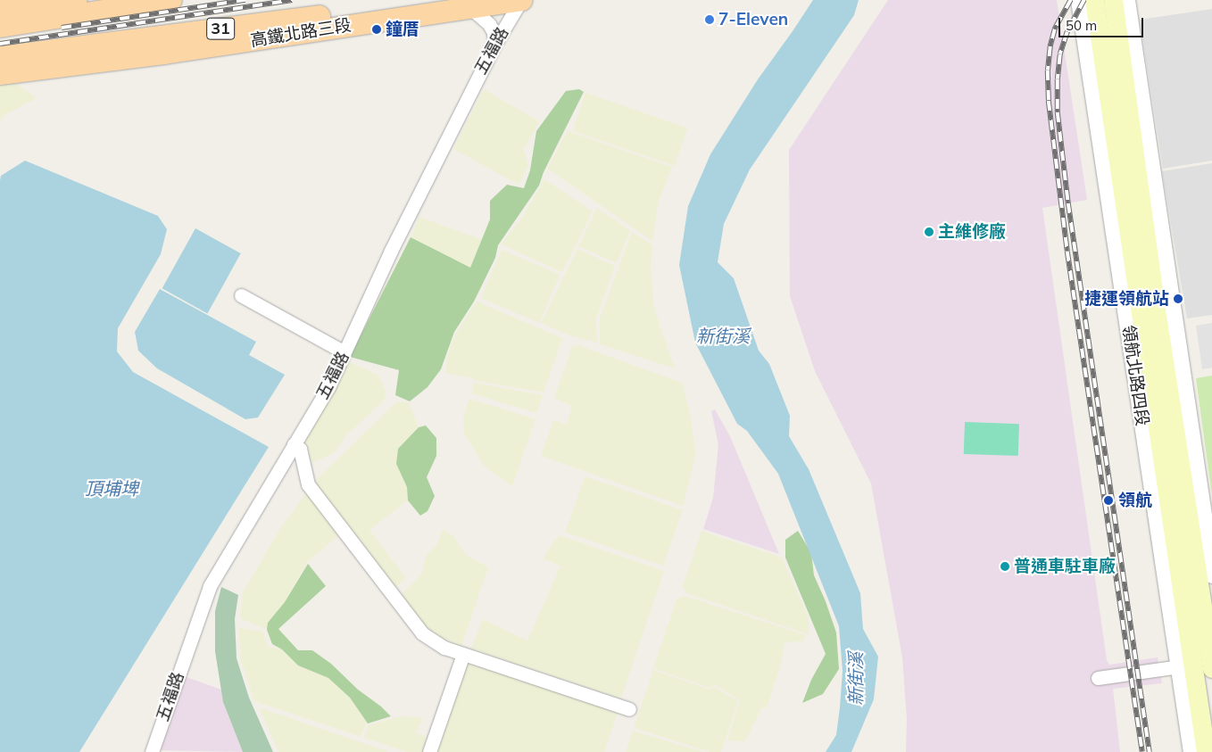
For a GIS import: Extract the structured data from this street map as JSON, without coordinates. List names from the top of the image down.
{
  "streets": {
    "main road": ["31", "高鐵北路三段", "領航北路四段"],
    "street": ["五福路"]
  },
  "crossings": [
    ["高鐵北路三段", "五福路"]
  ],
  "water": ["新街溪", "頂埔埤"],
  "places": [
    "7-Eleven",
    "鐘厝",
    "主維修廠",
    "捷運領航站",
    "領航",
    "普通車駐車廠"
  ],
  "scale_bar": "50 m"
}
